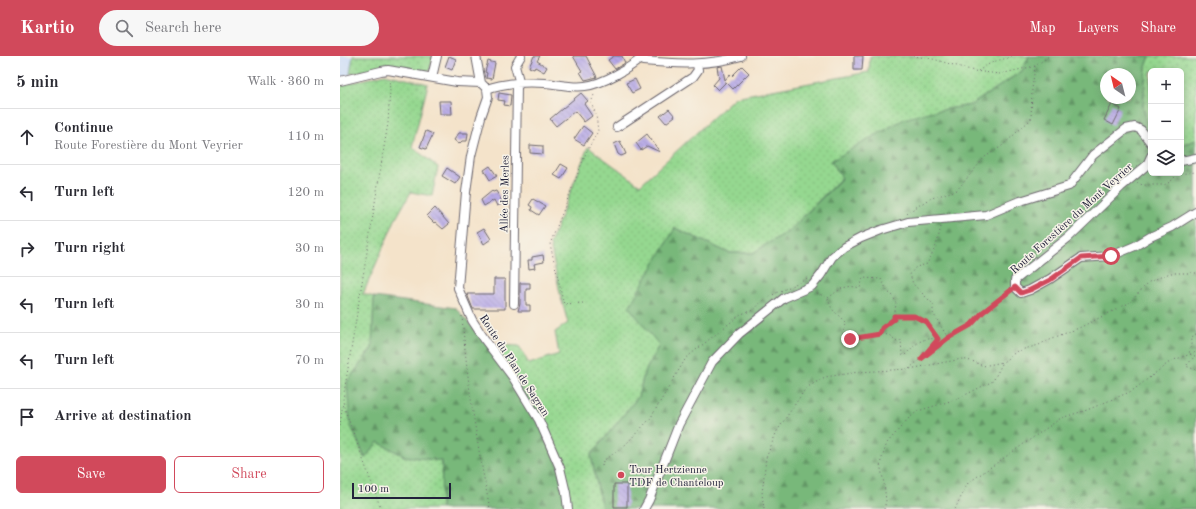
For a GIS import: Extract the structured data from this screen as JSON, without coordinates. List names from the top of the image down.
{
  "streets": {
    "street": ["Allée des Merles", "Route Forestière du Mont Veyrier", "Route du Plan de Sagran"]
  },
  "places": ["Tour Hertzienne TDF de Chanteloup"],
  "scale_bar": "100 m",
  "north": "top left",
  "page": {
    "header": "Kartio",
    "search": "Search here",
    "nav": ["Map", "Layers", "Share"],
    "heading": ["5 min", "Walk · 360 m"],
    "map_buttons": ["+", "−"],
    "list": [
      ["Continue", "Route Forestière du Mont Veyrier", "110 m"],
      ["Turn left", "120 m"],
      ["Turn right", "30 m"],
      ["Turn left", "30 m"],
      ["Turn left", "70 m"],
      "Arrive at destination"
    ],
    "buttons": ["Save", "Share"],
    "scale": "100 m"
  }
}
